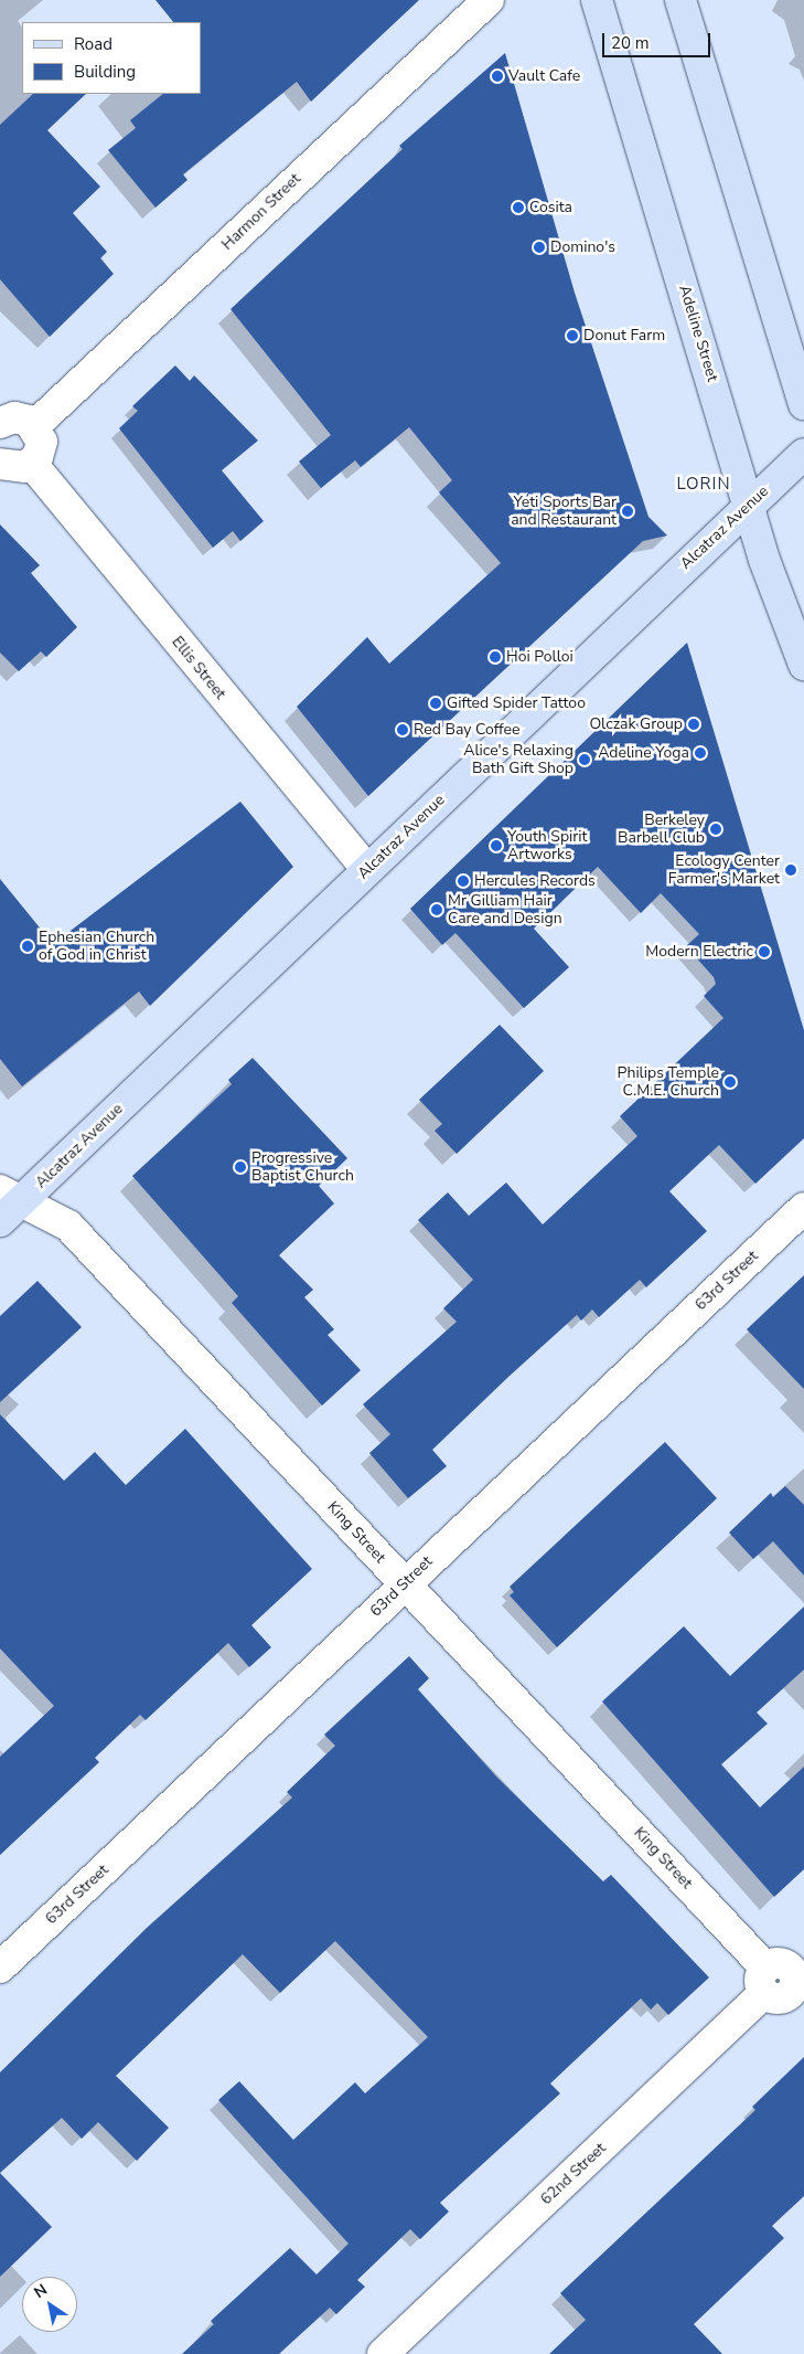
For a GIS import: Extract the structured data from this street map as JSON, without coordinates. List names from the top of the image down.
{
  "streets": {
    "street": [
      "Harmon Street",
      "Adeline Street",
      "Alcatraz Avenue",
      "Ellis Street",
      "63rd Street",
      "King Street",
      "62nd Street"
    ]
  },
  "crossings": [
    ["Adeline Street", "Alcatraz Avenue"],
    ["Alcatraz Avenue", "Ellis Street"],
    ["Alcatraz Avenue", "King Street"],
    ["63rd Street", "King Street"],
    ["King Street", "62nd Street"]
  ],
  "districts": ["LORIN"],
  "places": [
    "Vault Cafe",
    "Cosita",
    "Domino's",
    "Donut Farm",
    "Yeti Sports Bar and Restaurant",
    "Hoi Polloi",
    "Gifted Spider Tattoo",
    "Olczak Group",
    "Red Bay Coffee",
    "Adeline Yoga",
    "Alice's Relaxing Bath Gift Shop",
    "Berkeley Barbell Club",
    "Youth Spirit Artworks",
    "Ecology Center Farmer's Market",
    "Hercules Records",
    "Mr Gilliam Hair Care and Design",
    "Ephesian Church of God in Christ",
    "Modern Electric",
    "Philips Temple C.M.E. Church",
    "Progressive Baptist Church"
  ],
  "legend": ["Road", "Building"],
  "scale_bar": "20 m",
  "north": "top left"
}
